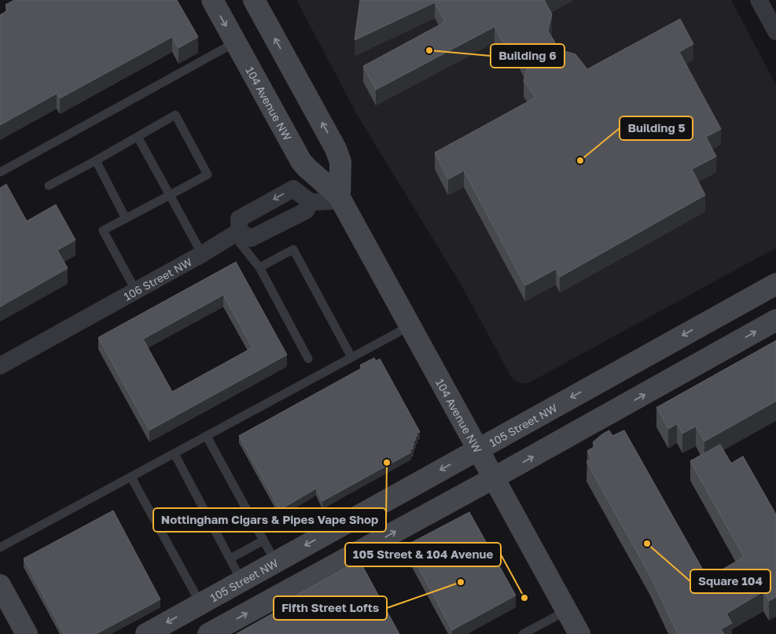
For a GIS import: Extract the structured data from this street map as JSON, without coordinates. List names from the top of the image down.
{
  "streets": {
    "street": ["104 Avenue NW", "106 Street NW", "105 Street NW"]
  },
  "crossings": [
    ["104 Avenue NW", "105 Street NW"]
  ],
  "places": [
    "Building 6",
    "Building 5",
    "Nottingham Cigars & Pipes Vape Shop",
    "Square 104",
    "Fifth Street Lofts",
    "105 Street & 104 Avenue"
  ]
}
